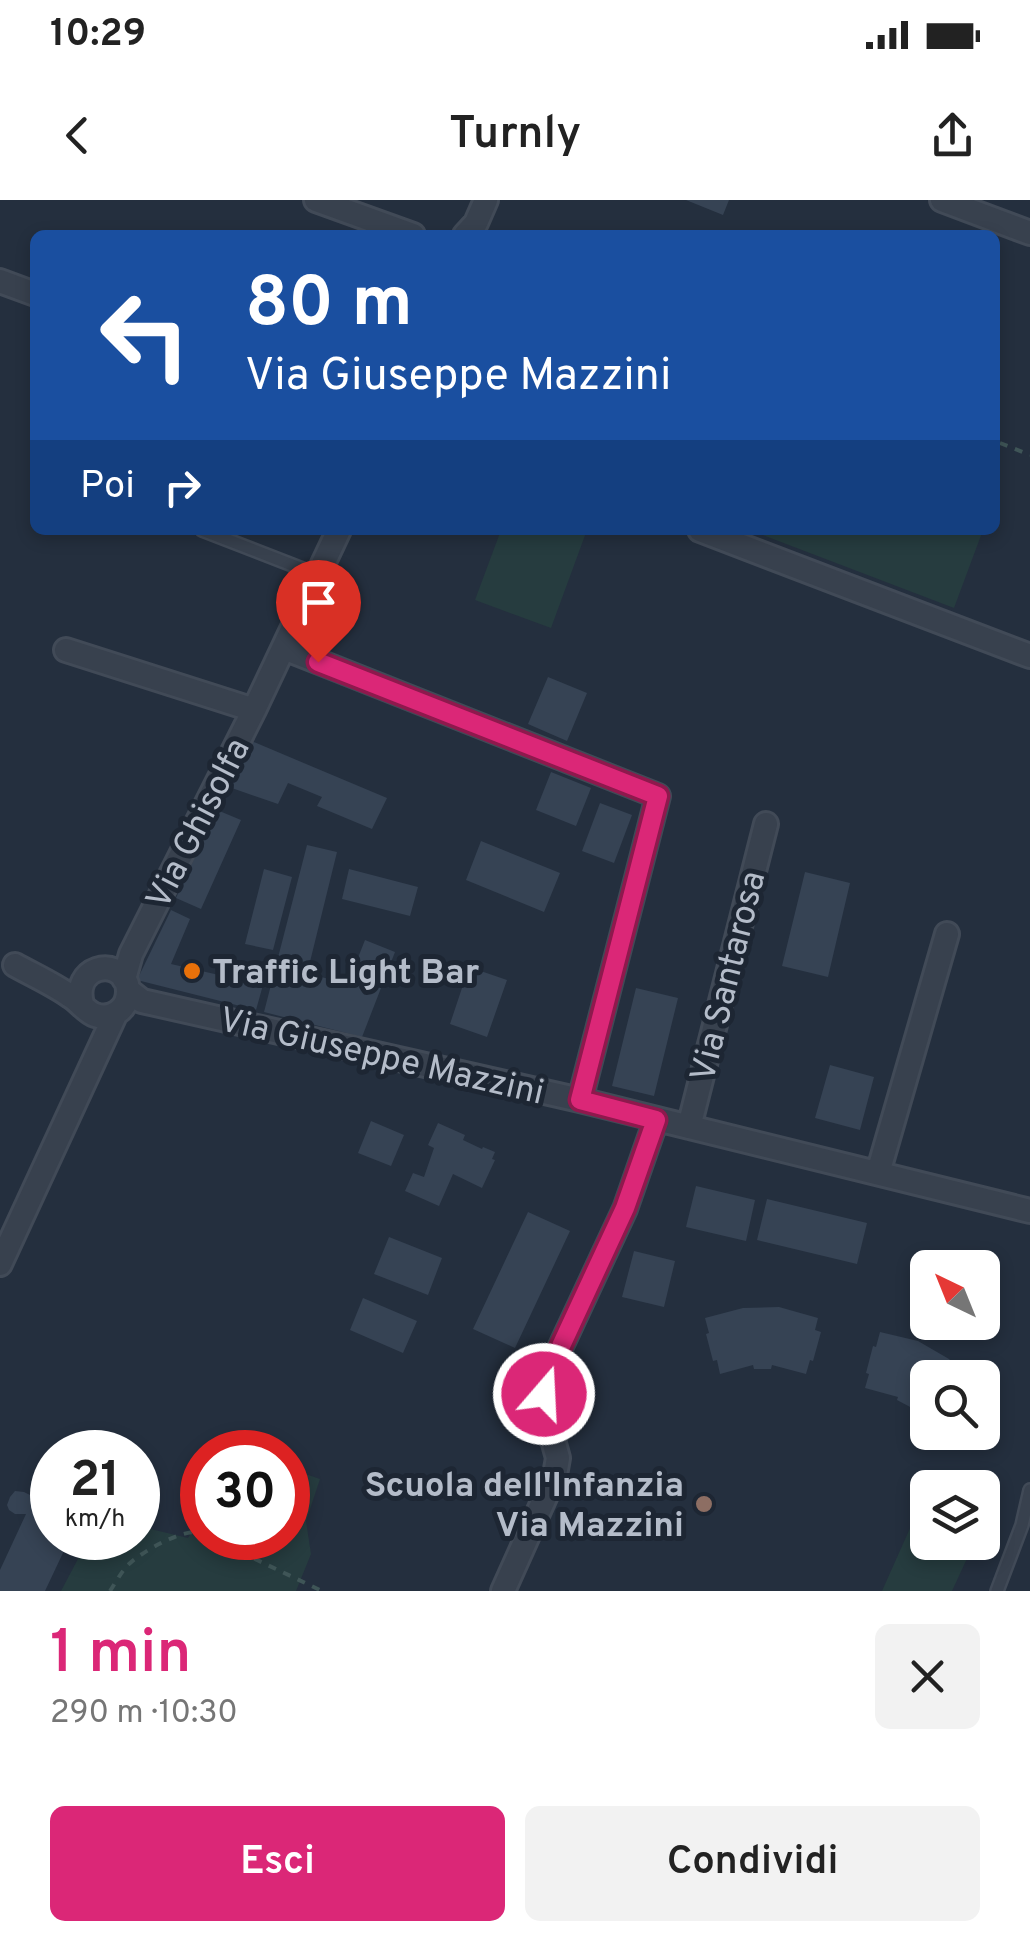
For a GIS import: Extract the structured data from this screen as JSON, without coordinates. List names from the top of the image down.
{
  "streets": {
    "street": ["Via Ghisolfa", "Via Santarosa", "Via Giuseppe Mazzini"]
  },
  "crossings": [
    ["Via Ghisolfa", "Via Giuseppe Mazzini"],
    ["Via Santarosa", "Via Giuseppe Mazzini"]
  ],
  "places": ["Traffic Light Bar", "Scuola dell'Infanzia Via Mazzini"],
  "north": "top left",
  "page": {
    "status": "10:29",
    "header": "Turnly",
    "turn": ["80 m", "Via Giuseppe Mazzini"],
    "then": "Poi",
    "speed": "21 km/h",
    "limit": "30",
    "heading": ["1 min", "290 m · 10:30"],
    "buttons": ["Esci", "Condividi"]
  }
}
